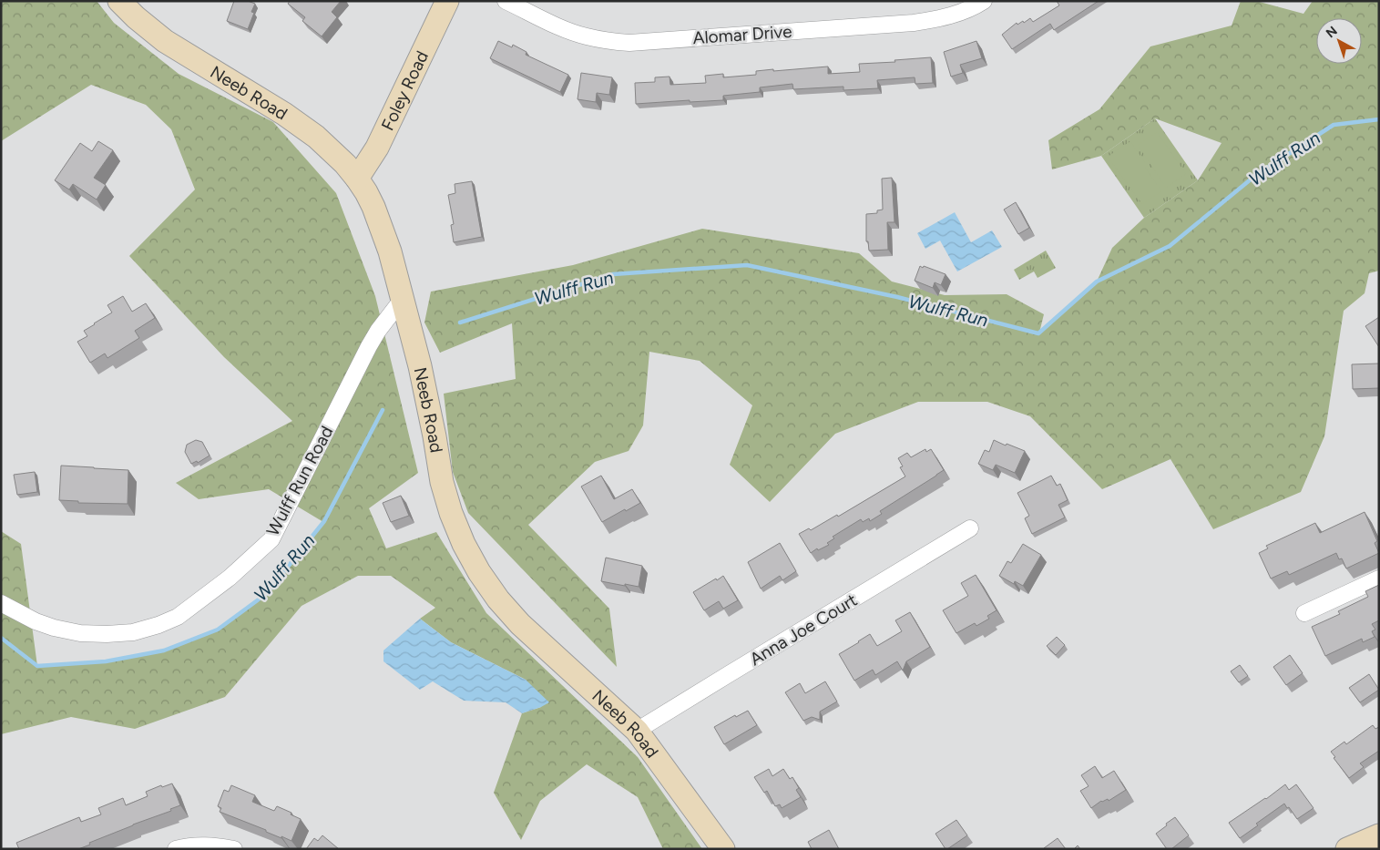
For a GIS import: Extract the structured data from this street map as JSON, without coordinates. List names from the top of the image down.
{
  "streets": {
    "street": [
      "Alomar Drive",
      "Foley Road",
      "Neeb Road",
      "Wulff Run Road",
      "Anna Joe Court"
    ]
  },
  "crossings": [
    ["Foley Road", "Neeb Road"],
    ["Neeb Road", "Wulff Run Road"],
    ["Neeb Road", "Anna Joe Court"]
  ],
  "water": ["Wulff Run"],
  "north": "top left"
}
